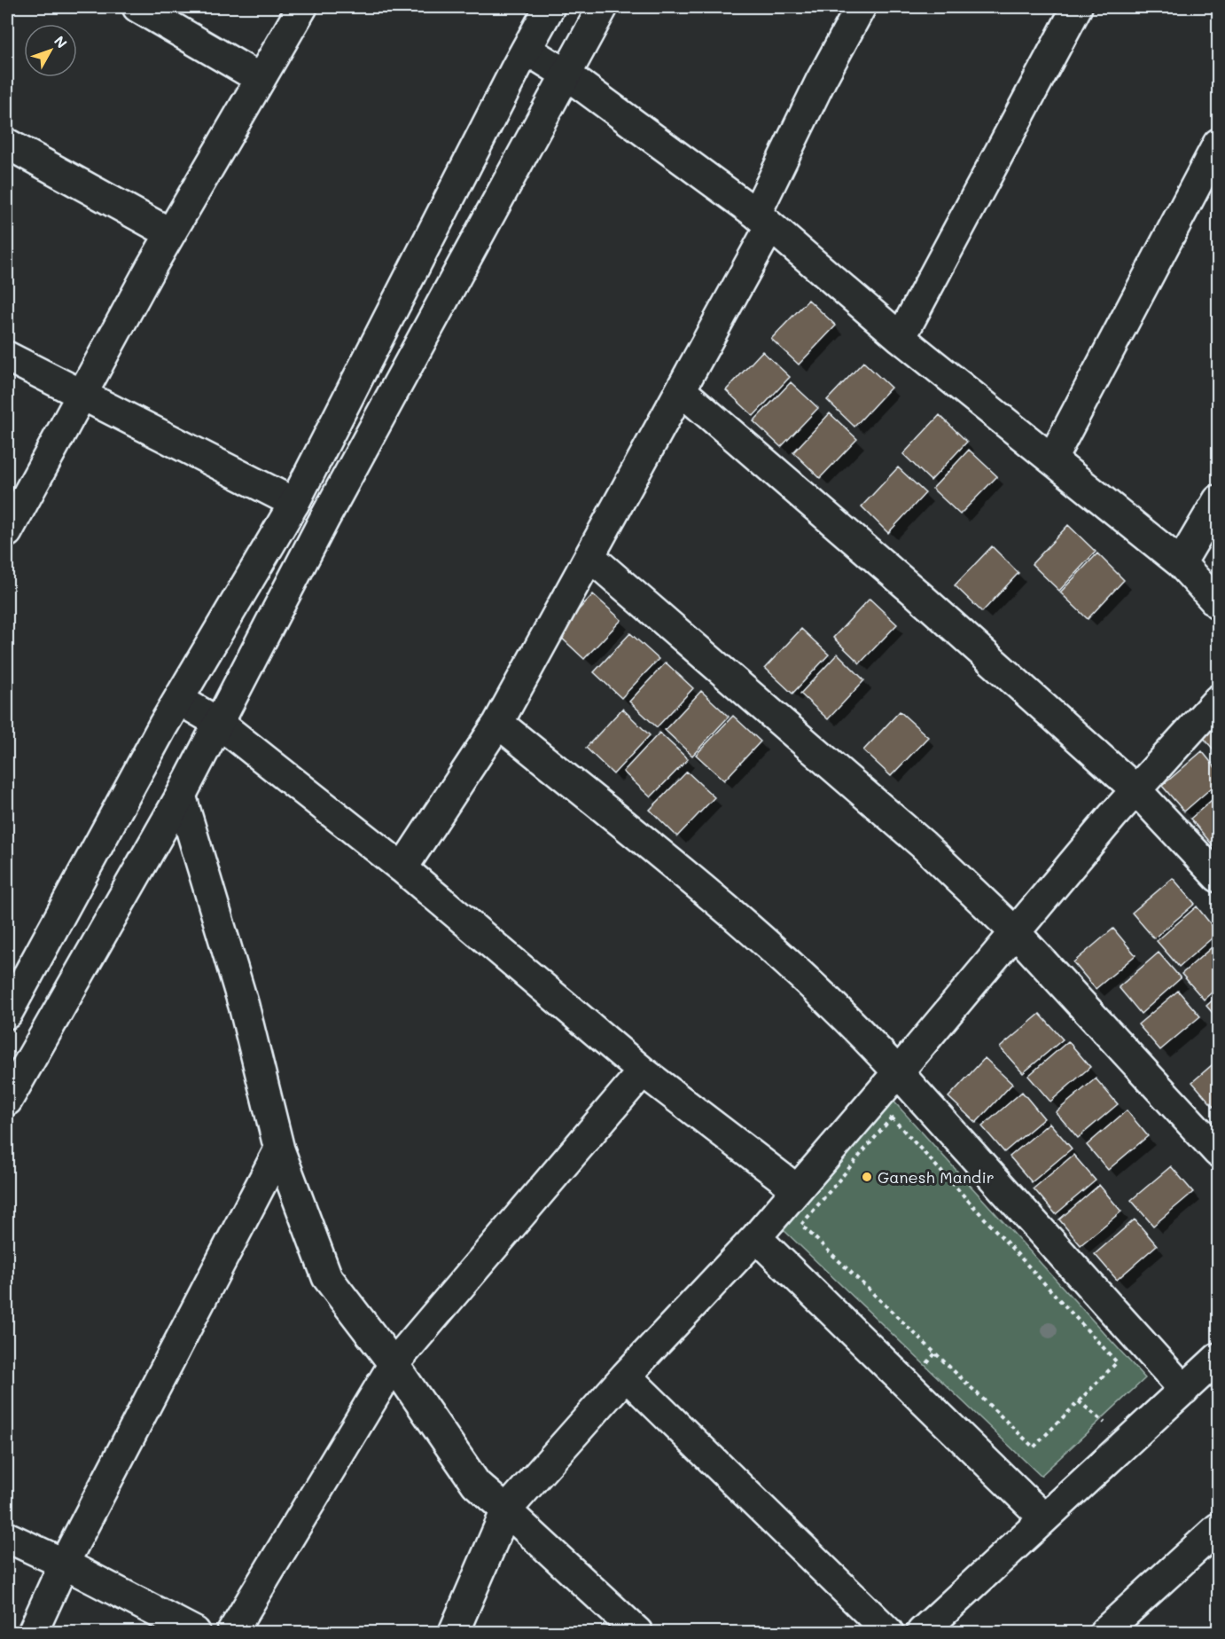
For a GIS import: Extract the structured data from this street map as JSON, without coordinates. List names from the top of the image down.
{
  "places": ["Ganesh Mandir"],
  "north": "top right"
}
